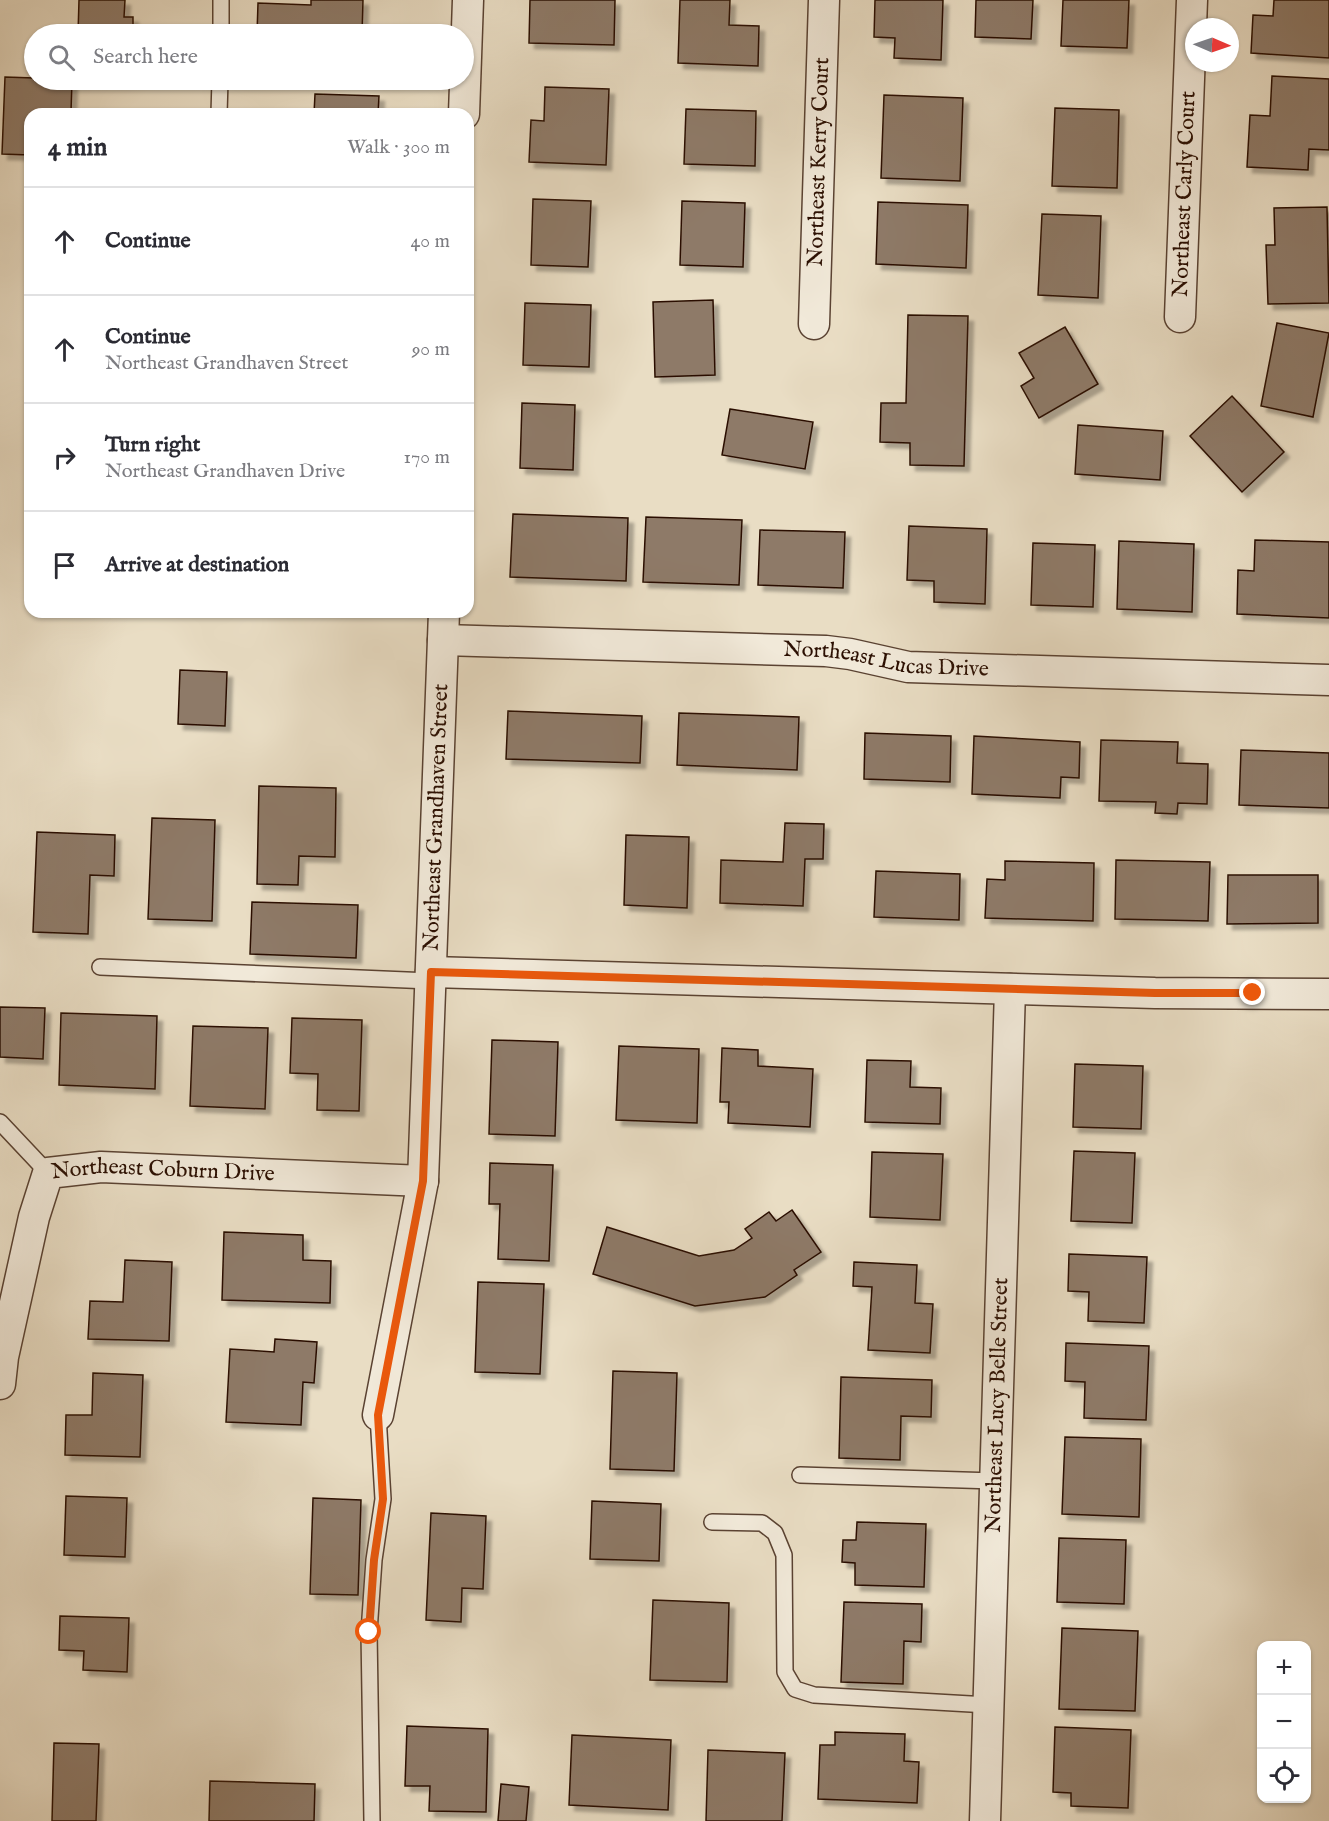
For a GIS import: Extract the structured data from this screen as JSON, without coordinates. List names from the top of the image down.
{
  "streets": {
    "street": [
      "Northeast Kerry Court",
      "Northeast Carly Court",
      "Northeast Lucas Drive",
      "Northeast Grandhaven Street",
      "Northeast Coburn Drive",
      "Northeast Lucy Belle Street"
    ]
  },
  "crossings": [
    ["Northeast Lucas Drive", "Northeast Grandhaven Street"],
    ["Northeast Grandhaven Street", "Northeast Coburn Drive"]
  ],
  "north": "right",
  "page": {
    "search": "Search here",
    "heading": ["4 min", "Walk · 300 m"],
    "list": [
      ["Continue", "40 m"],
      ["Continue", "Northeast Grandhaven Street", "90 m"],
      ["Turn right", "Northeast Grandhaven Drive", "170 m"],
      "Arrive at destination"
    ],
    "map_buttons": ["+", "−"]
  }
}
